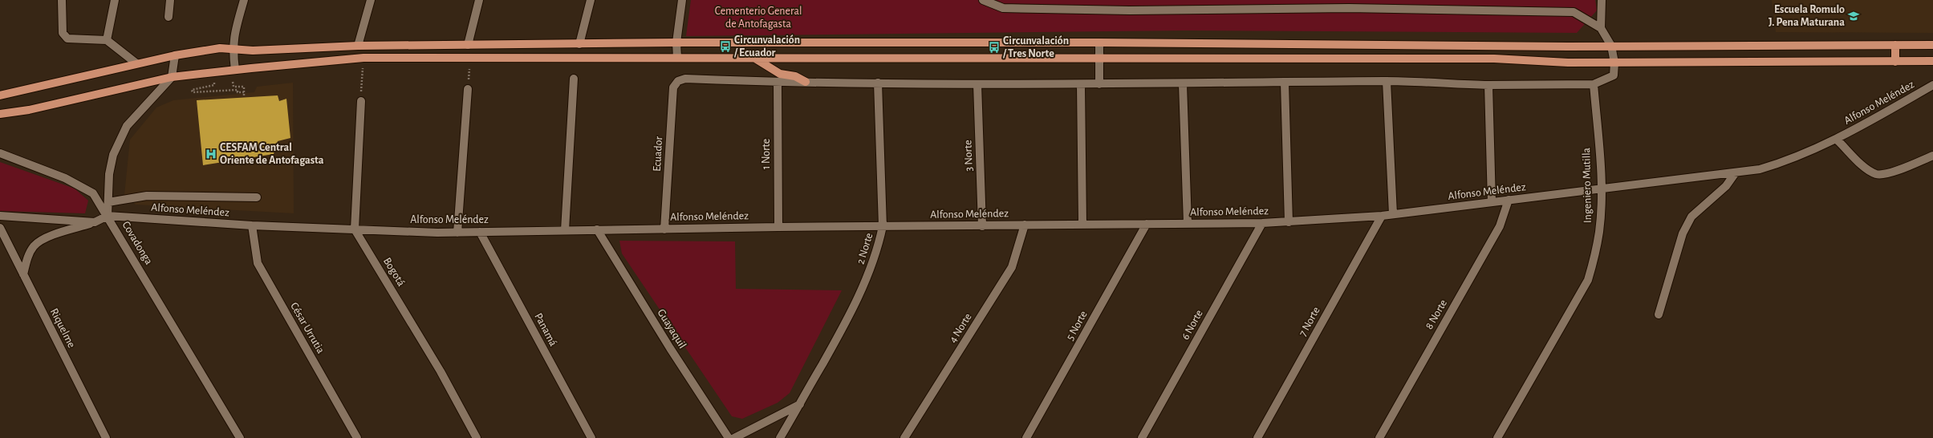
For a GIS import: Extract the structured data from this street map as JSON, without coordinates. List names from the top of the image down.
{
  "streets": {
    "street": [
      "Alfonso Meléndez",
      "Ecuador",
      "1 Norte",
      "3 Norte",
      "Ingeniero Mutilla",
      "Covadonga",
      "2 Norte",
      "Bogotá",
      "8 Norte",
      "7 Norte",
      "6 Norte",
      "5 Norte",
      "Riquelme",
      "César Urrutia",
      "4 Norte",
      "Guayaquil",
      "Panamá"
    ]
  },
  "crossings": [
    ["Alfonso Meléndez", "Ecuador"],
    ["Alfonso Meléndez", "1 Norte"],
    ["Alfonso Meléndez", "3 Norte"],
    ["Alfonso Meléndez", "Ingeniero Mutilla"],
    ["Alfonso Meléndez", "Covadonga"],
    ["Alfonso Meléndez", "2 Norte"],
    ["Alfonso Meléndez", "Bogotá"],
    ["Alfonso Meléndez", "8 Norte"],
    ["Alfonso Meléndez", "7 Norte"],
    ["Alfonso Meléndez", "6 Norte"],
    ["Alfonso Meléndez", "5 Norte"],
    ["Alfonso Meléndez", "César Urrutia"],
    ["Alfonso Meléndez", "4 Norte"],
    ["Alfonso Meléndez", "Guayaquil"],
    ["Alfonso Meléndez", "Panamá"],
    ["Ecuador", "1 Norte"]
  ],
  "parks": ["Cementerio General de Antofagasta"],
  "places": {
    "school or university": ["Escuela Romulo J. Pena Maturana"],
    "bus stop": ["Circunvalación / Ecuador", "Circunvalación / Tres Norte"],
    "hospital": ["CESFAM Central Oriente de Antofagasta"]
  }
}
